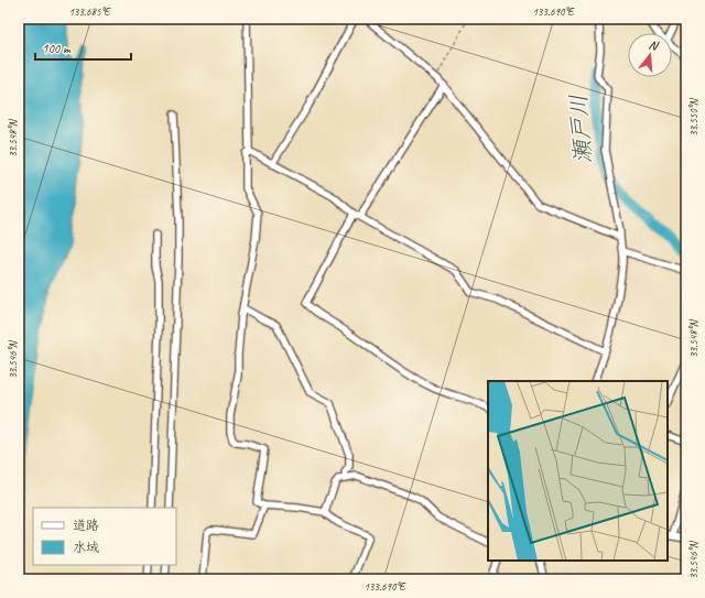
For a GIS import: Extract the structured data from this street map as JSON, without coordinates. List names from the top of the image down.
{
  "water": ["瀬戸川"],
  "legend": ["道路", "水域"],
  "scale_bar": "100 m",
  "north": "top",
  "coordinates": [
    "133.685°E",
    "133.690°E",
    "33.550°N",
    "33.548°N",
    "33.546°N"
  ]
}
